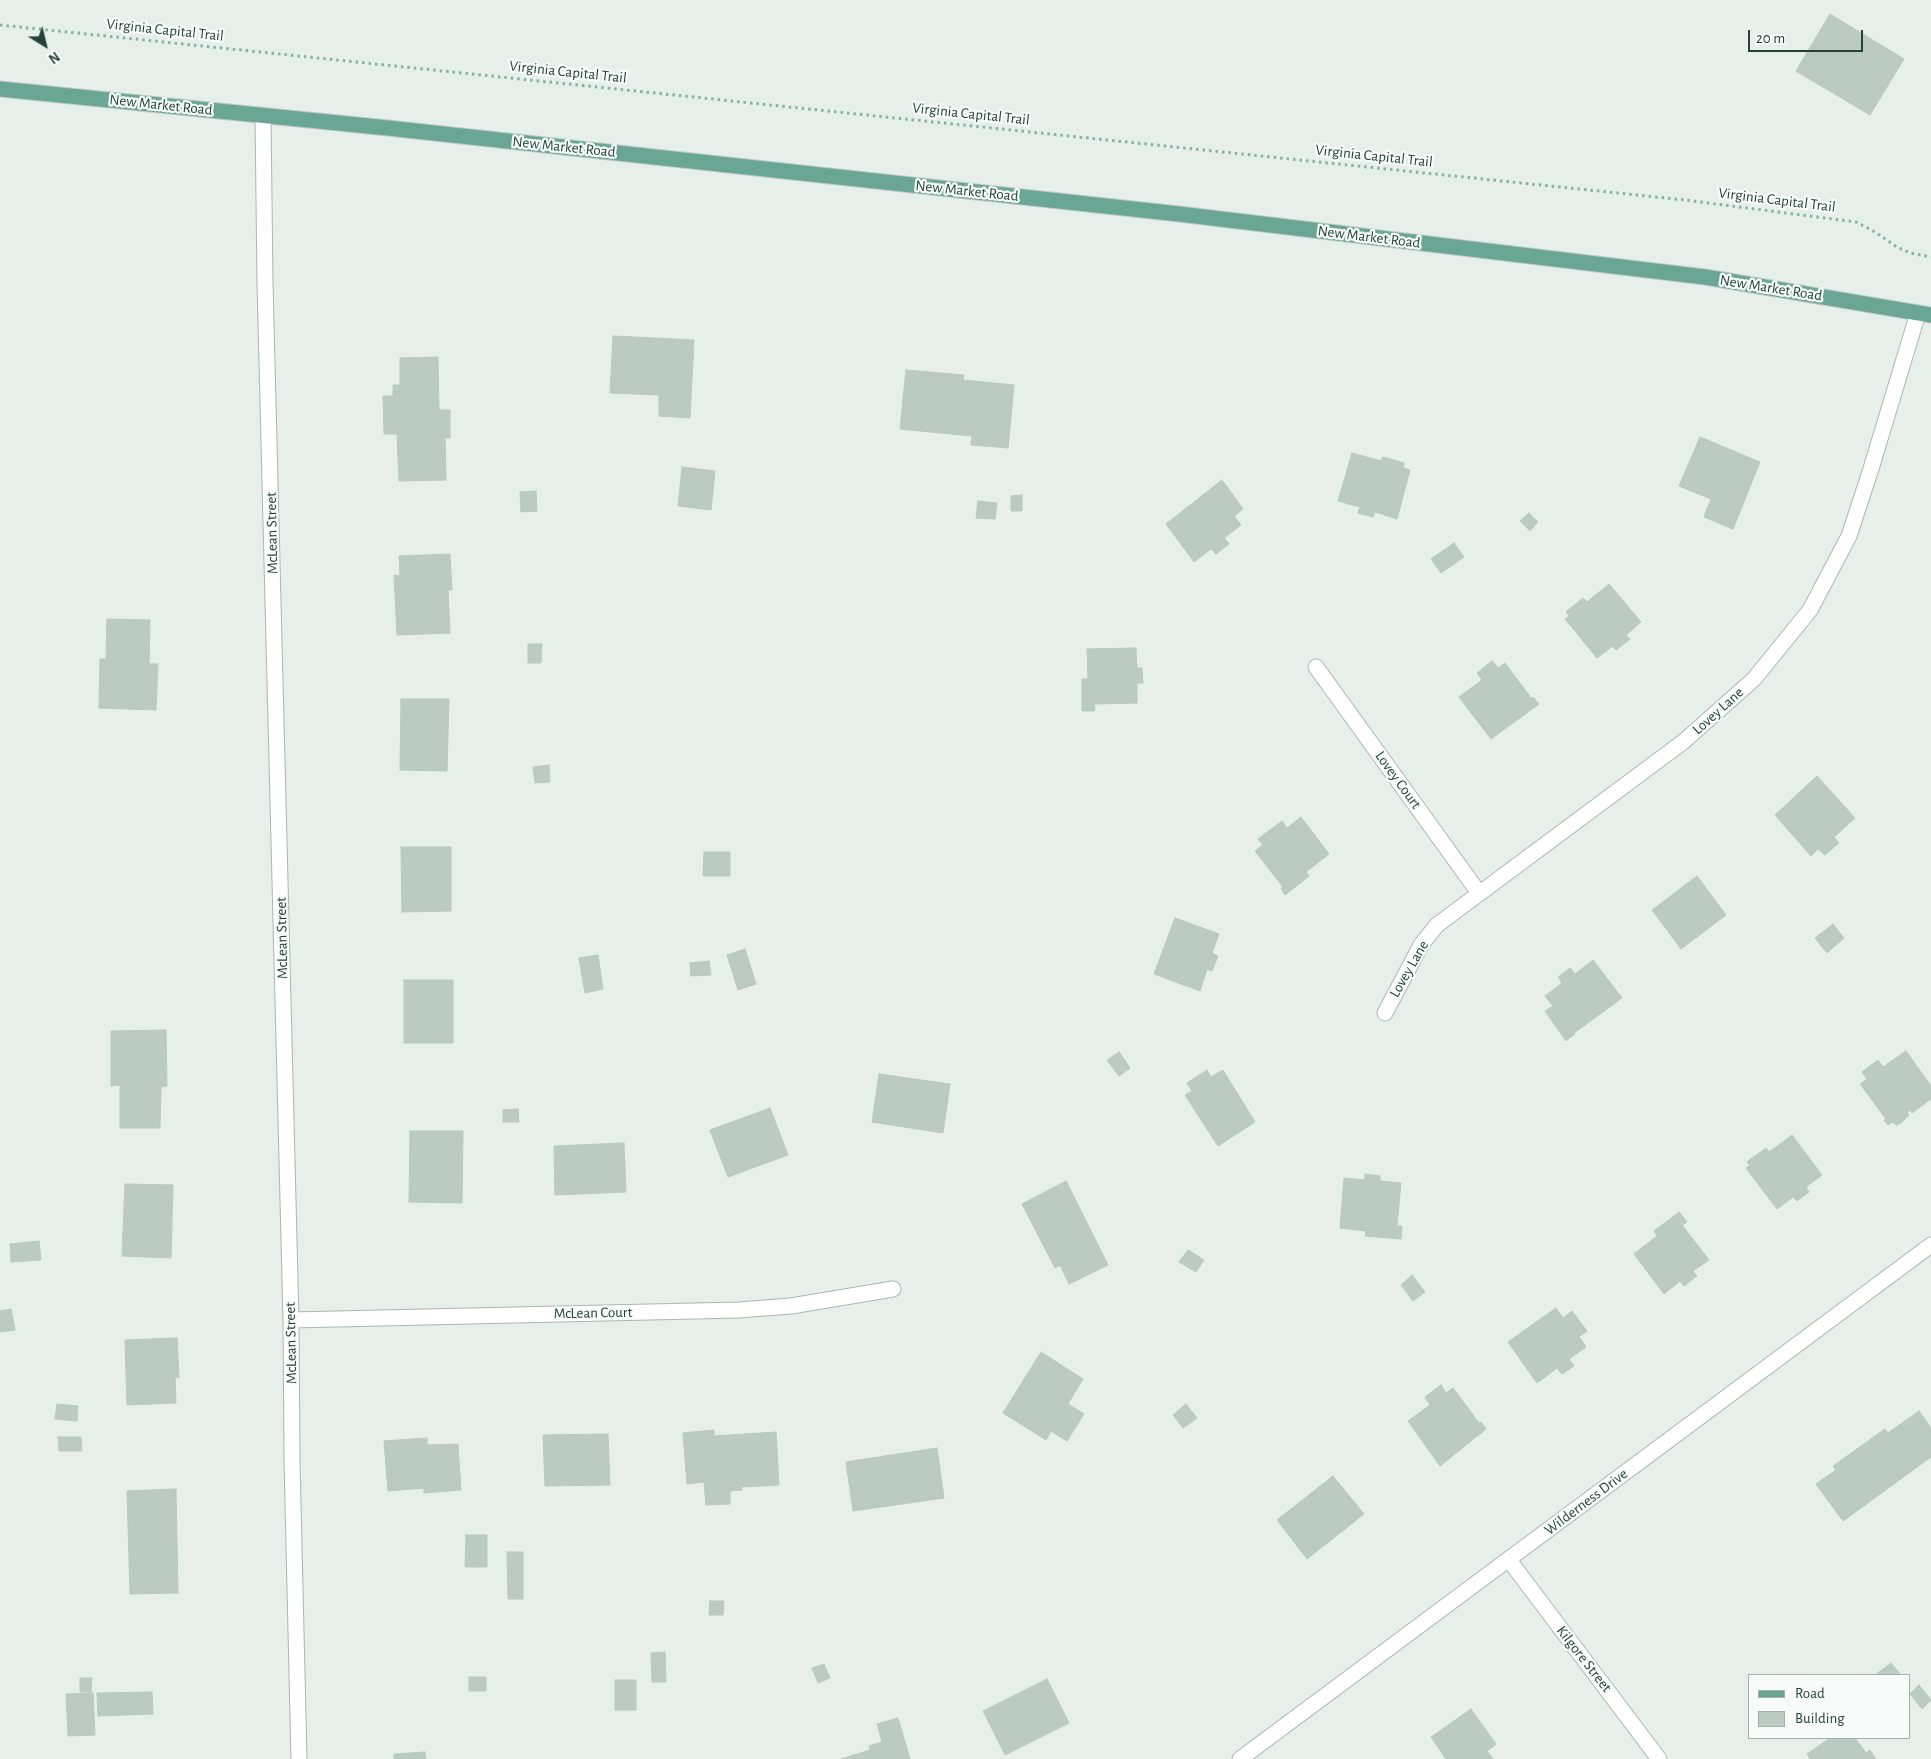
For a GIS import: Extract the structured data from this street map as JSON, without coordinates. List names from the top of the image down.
{
  "streets": {
    "main road": ["New Market Road"],
    "street": [
      "McLean Street",
      "Lovey Lane",
      "Lovey Court",
      "McLean Court",
      "Wilderness Drive",
      "Kilgore Street"
    ],
    "path": ["Virginia Capital Trail"]
  },
  "crossings": [
    ["New Market Road", "McLean Street"],
    ["New Market Road", "Lovey Lane"],
    ["McLean Street", "McLean Court"],
    ["Lovey Lane", "Lovey Court"],
    ["Wilderness Drive", "Kilgore Street"]
  ],
  "legend": ["Road", "Building"],
  "scale_bar": "20 m",
  "north": "bottom right"
}
